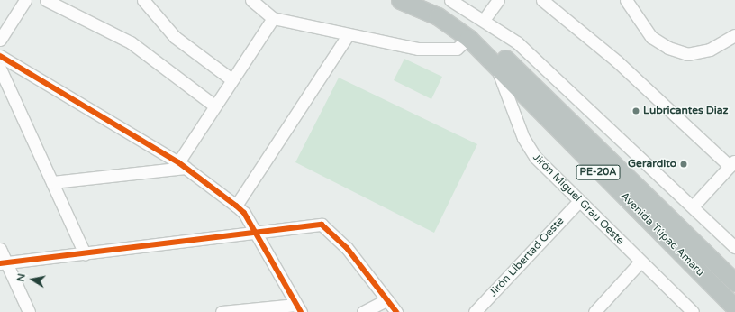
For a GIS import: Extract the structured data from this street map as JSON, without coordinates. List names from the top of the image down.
{
  "streets": {
    "highway": ["PE-20A", "Avenida Túpac Amaru"],
    "street": ["Jirón Miguel Grau Oeste", "Jirón Libertad Oeste"]
  },
  "crossings": [
    ["Jirón Miguel Grau Oeste", "Avenida Túpac Amaru"],
    ["Jirón Miguel Grau Oeste", "Jirón Libertad Oeste"]
  ],
  "places": ["Lubricantes Diaz", "Gerardito"],
  "north": "left"
}
